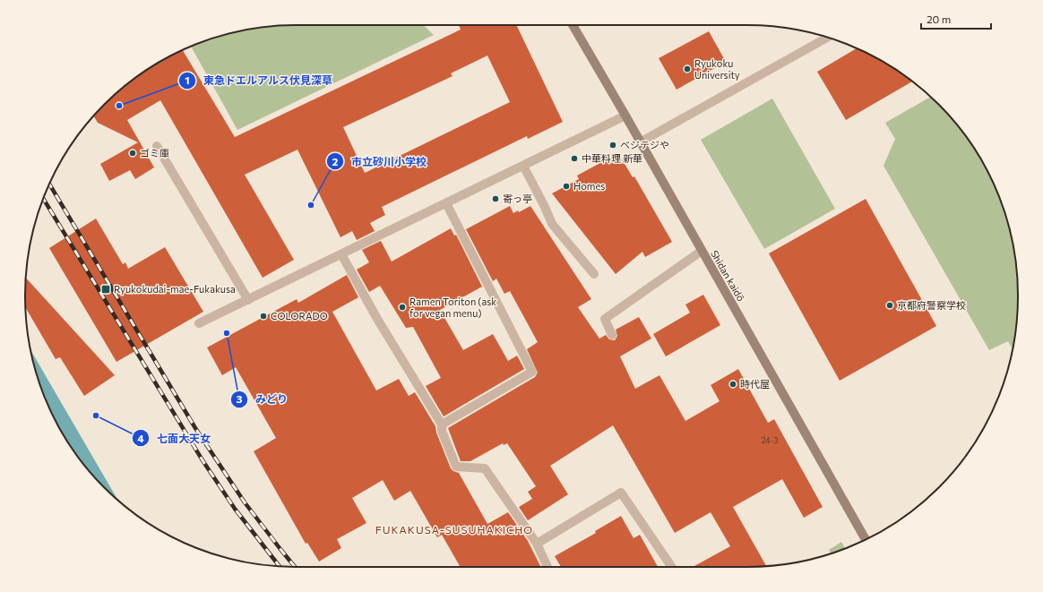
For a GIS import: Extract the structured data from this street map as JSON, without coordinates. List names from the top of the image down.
{
  "streets": {
    "street": ["Shidan kaidō"]
  },
  "districts": ["FUKAKUSA-SUSUHAKICHO"],
  "places": {
    "other": [
      "Ryukoku University",
      "東急ドエルアルス伏見深草",
      "ベジテジや",
      "ゴミ庫",
      "中華料理 新華",
      "Homes",
      "寄っ亭",
      "市立砂川小学校",
      "京都府警察学校",
      "Ramen Toriton (ask for vegan menu)",
      "COLORADO",
      "みどり",
      "時代屋",
      "七面大天女"
    ],
    "transit": ["Ryukokudai-mae-Fukakusa"]
  },
  "house_numbers": ["24-3"],
  "scale_bar": "20 m"
}
